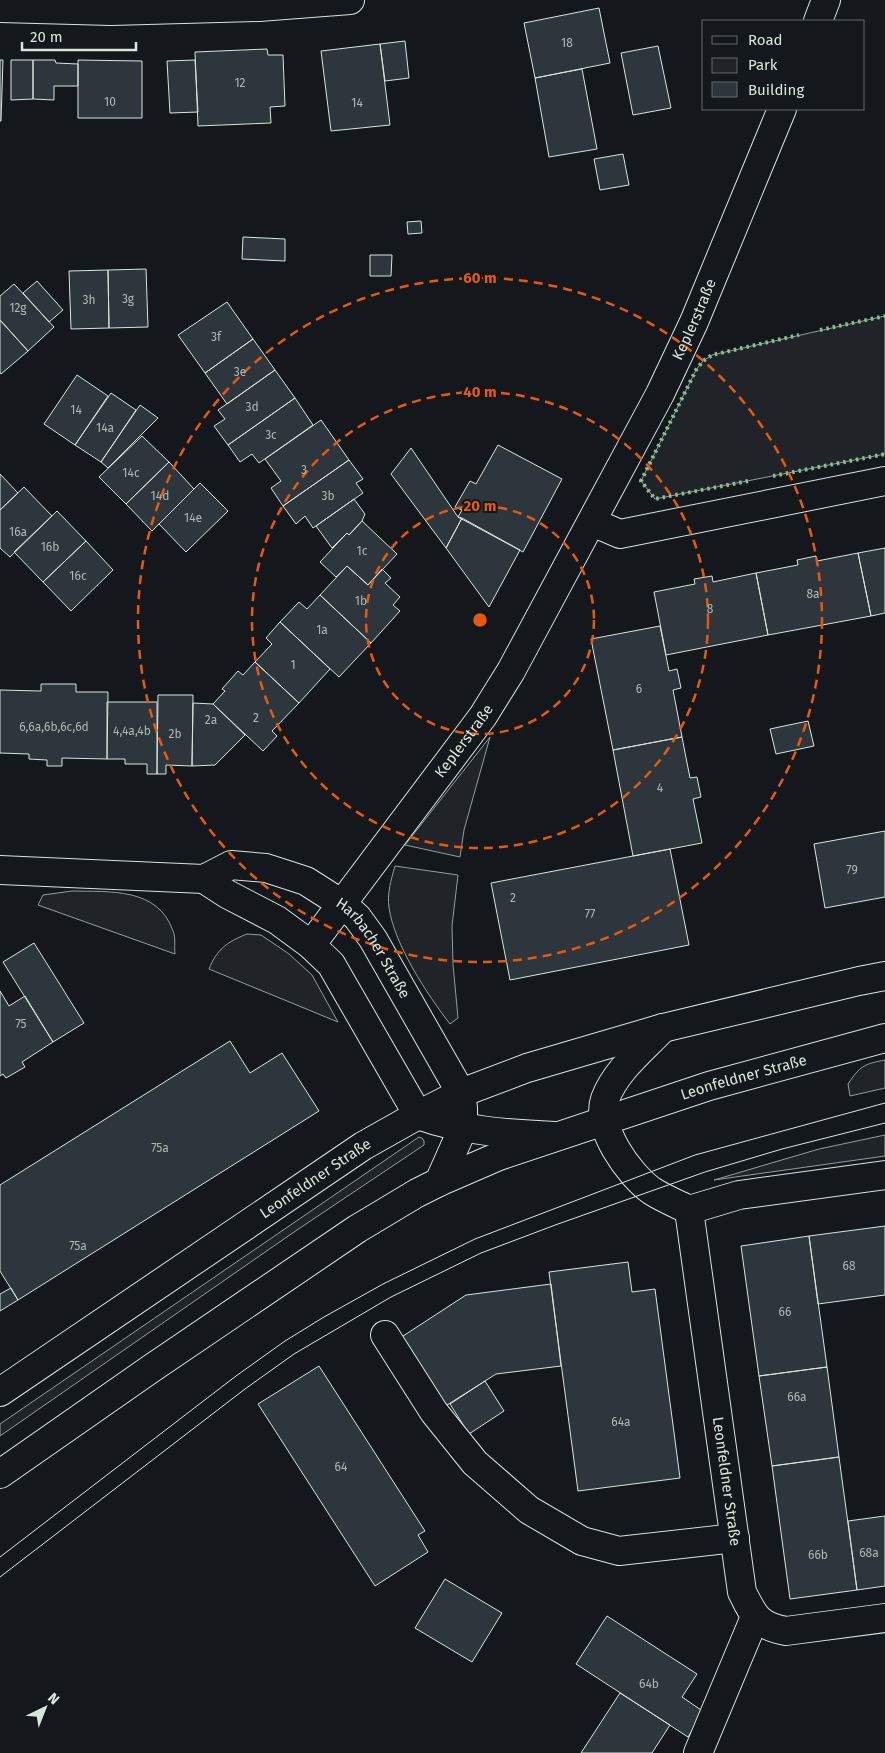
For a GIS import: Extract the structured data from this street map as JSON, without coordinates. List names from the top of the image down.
{
  "streets": {
    "street": ["Keplerstraße", "Harbacher Straße", "Leonfeldner Straße"]
  },
  "crossings": [
    ["Keplerstraße", "Harbacher Straße"],
    ["Harbacher Straße", "Leonfeldner Straße"]
  ],
  "house_numbers": [
    "18",
    "12",
    "10",
    "14",
    "3g",
    "3h",
    "12g",
    "3f",
    "3e",
    "3d",
    "14",
    "14a",
    "3c",
    "3",
    "14c",
    "14d",
    "3b",
    "14e",
    "16a",
    "16b",
    "1c",
    "16c",
    "8a",
    "1b",
    "8",
    "1a",
    "1",
    "6",
    "2",
    "2a",
    "6,6a,6b,6c,6d",
    "4,4a,4b",
    "2b",
    "4",
    "79",
    "2",
    "77",
    "75",
    "75a",
    "75a",
    "68",
    "66",
    "66a",
    "64a",
    "64",
    "68a",
    "66b",
    "64b"
  ],
  "legend": ["Road", "Park", "Building"],
  "scale_bar": "20 m",
  "north": "top right",
  "rings": ["60 m", "40 m", "20 m"]
}
